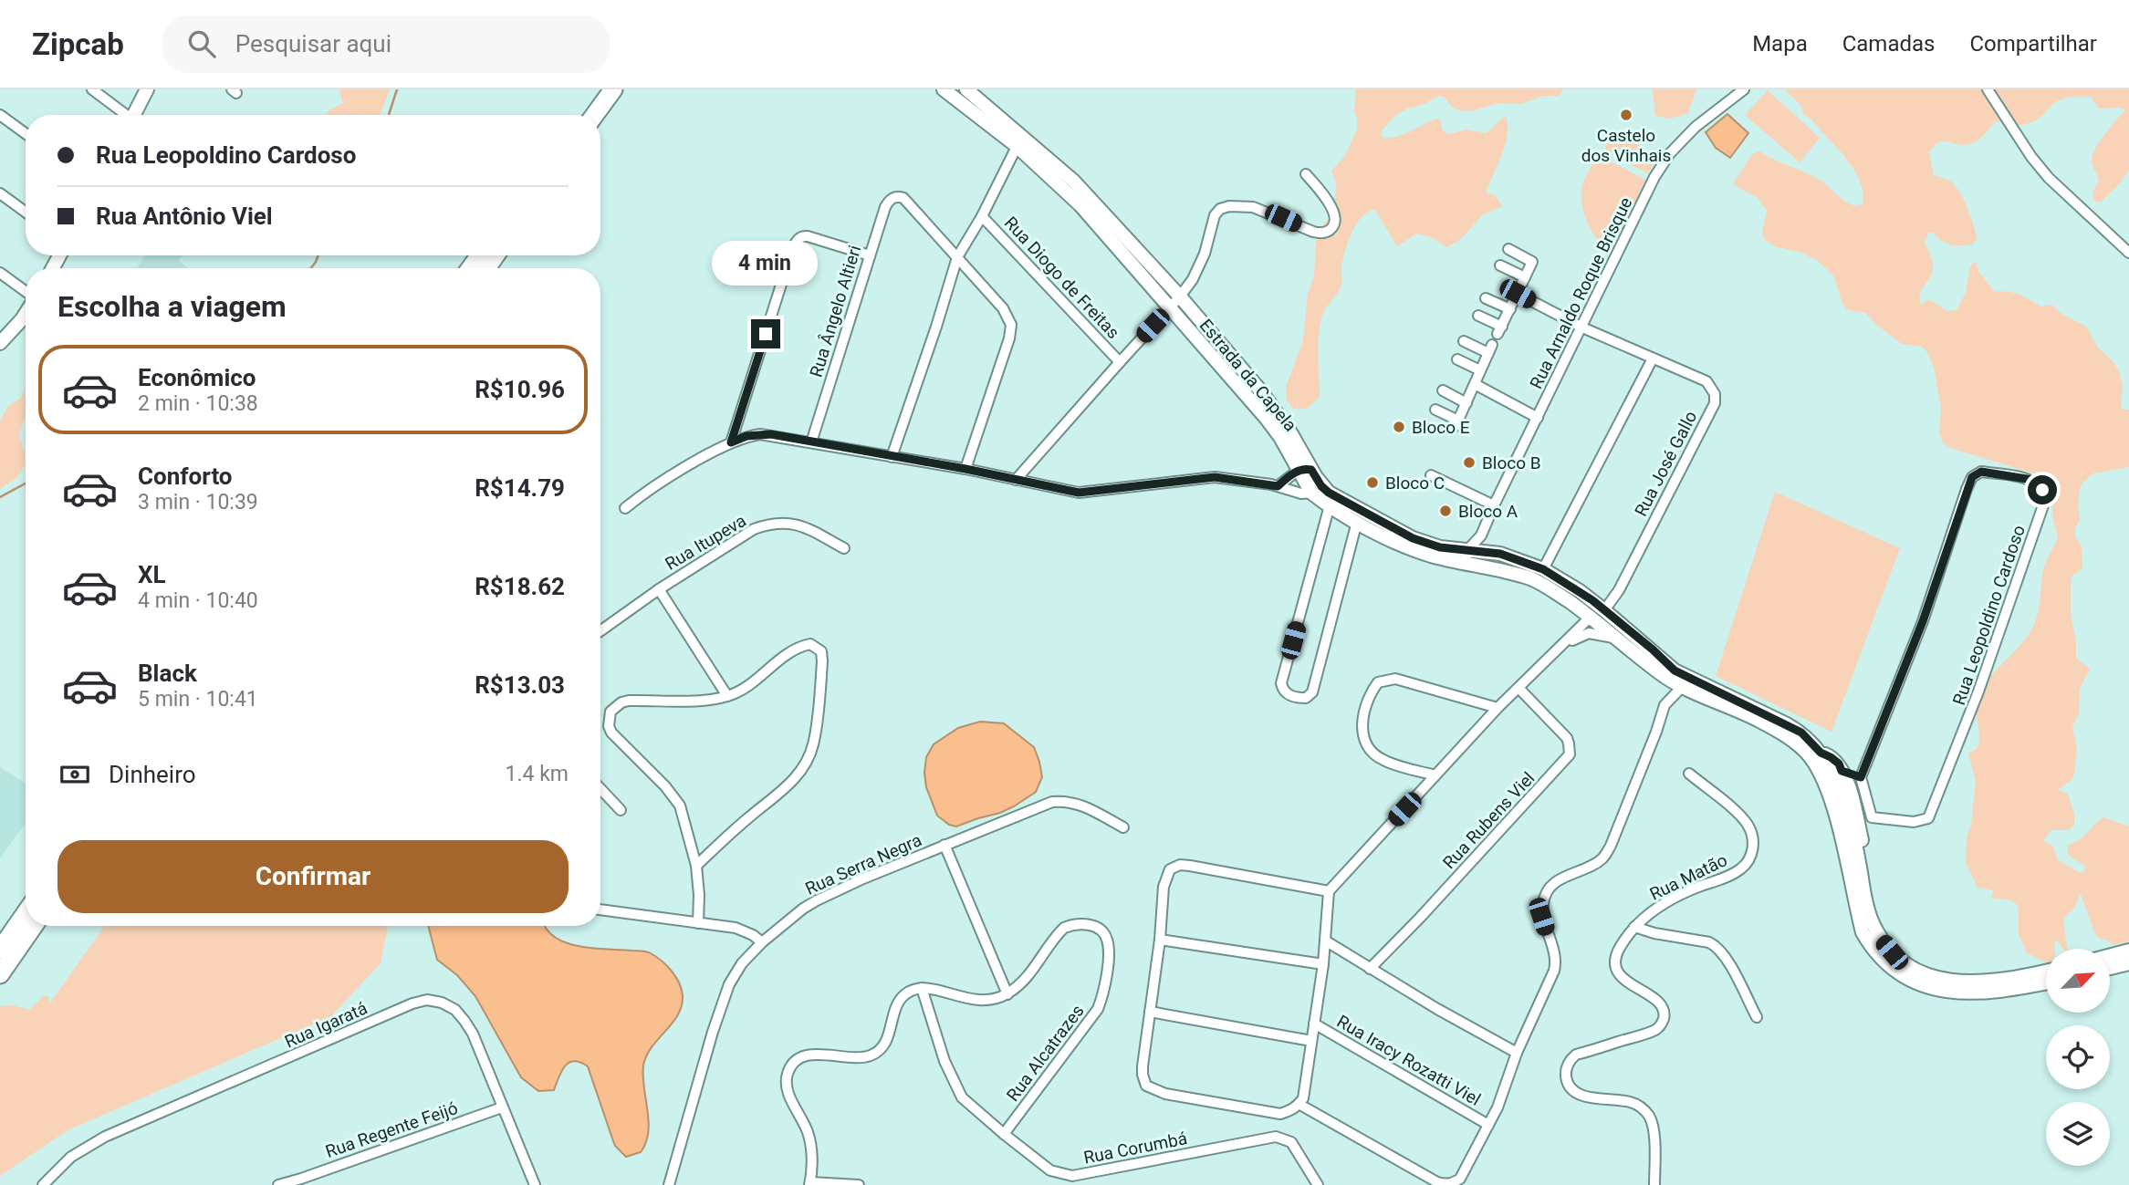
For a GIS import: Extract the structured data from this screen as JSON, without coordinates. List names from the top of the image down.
{
  "streets": {
    "main road": ["Estrada da Capela"],
    "street": [
      "Rua Diogo de Freitas",
      "Rua Arnaldo Roque Brisque",
      "Rua Ângelo Altieri",
      "Rua José Gallo",
      "Rua Itupeva",
      "Rua Leopoldino Cardoso",
      "Rua Rubens Viel",
      "Rua Serra Negra",
      "Rua Matão",
      "Rua Igaratá",
      "Rua Alcatrazes",
      "Rua Iracy Rozatti Viel",
      "Rua Regente Feijó",
      "Rua Corumbá"
    ]
  },
  "crossings": [
    ["Rua Arnaldo Roque Brisque", "Estrada da Capela"],
    ["Rua Arnaldo Roque Brisque", "Rua José Gallo"],
    ["Estrada da Capela", "Rua José Gallo"],
    ["Rua Igaratá", "Rua Regente Feijó"],
    ["Rua Alcatrazes", "Rua Corumbá"]
  ],
  "places": [
    "Castelo dos Vinhais",
    "Bloco E",
    "Bloco B",
    "Bloco C",
    "Bloco A"
  ],
  "north": "top right",
  "page": {
    "header": "Zipcab",
    "search": "Pesquisar aqui",
    "nav": ["Mapa", "Camadas", "Compartilhar"],
    "banner": ["Rua Leopoldino Cardoso", "Rua Antônio Viel"],
    "bubble": "4 min",
    "heading": "Escolha a viagem",
    "list": [
      {
        "name": "Econômico",
        "note": "2 min · 10:38",
        "value": "R$10.96"
      },
      {
        "name": "Conforto",
        "note": "3 min · 10:39",
        "value": "R$14.79"
      },
      {
        "name": "XL",
        "note": "4 min · 10:40",
        "value": "R$18.62"
      },
      {
        "name": "Black",
        "note": "5 min · 10:41",
        "value": "R$13.03"
      }
    ],
    "pay": ["Dinheiro", "1.4 km"],
    "buttons": "Confirmar"
  }
}
